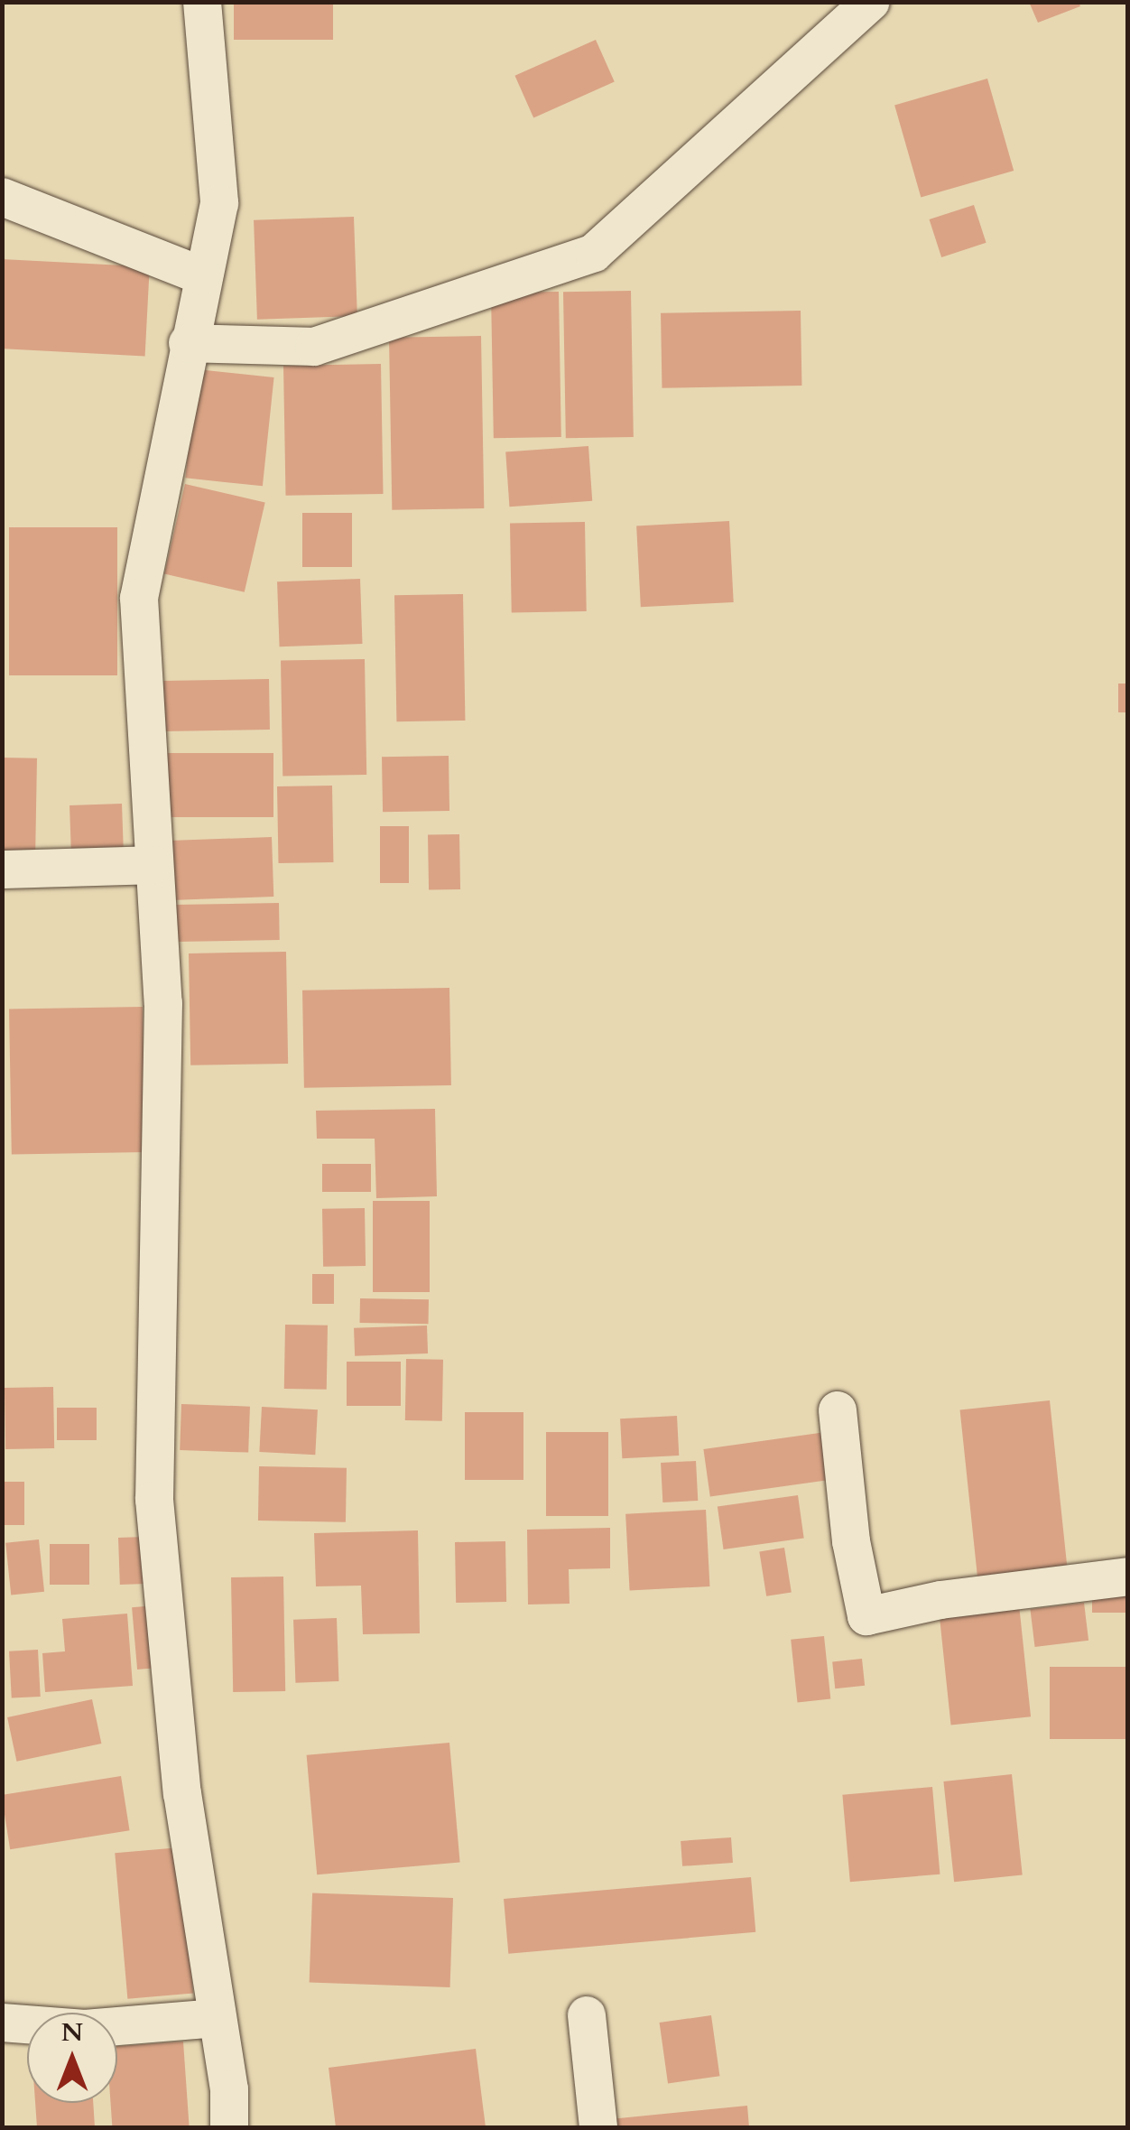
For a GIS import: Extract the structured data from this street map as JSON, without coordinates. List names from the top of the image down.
{
  "north": "top"
}
